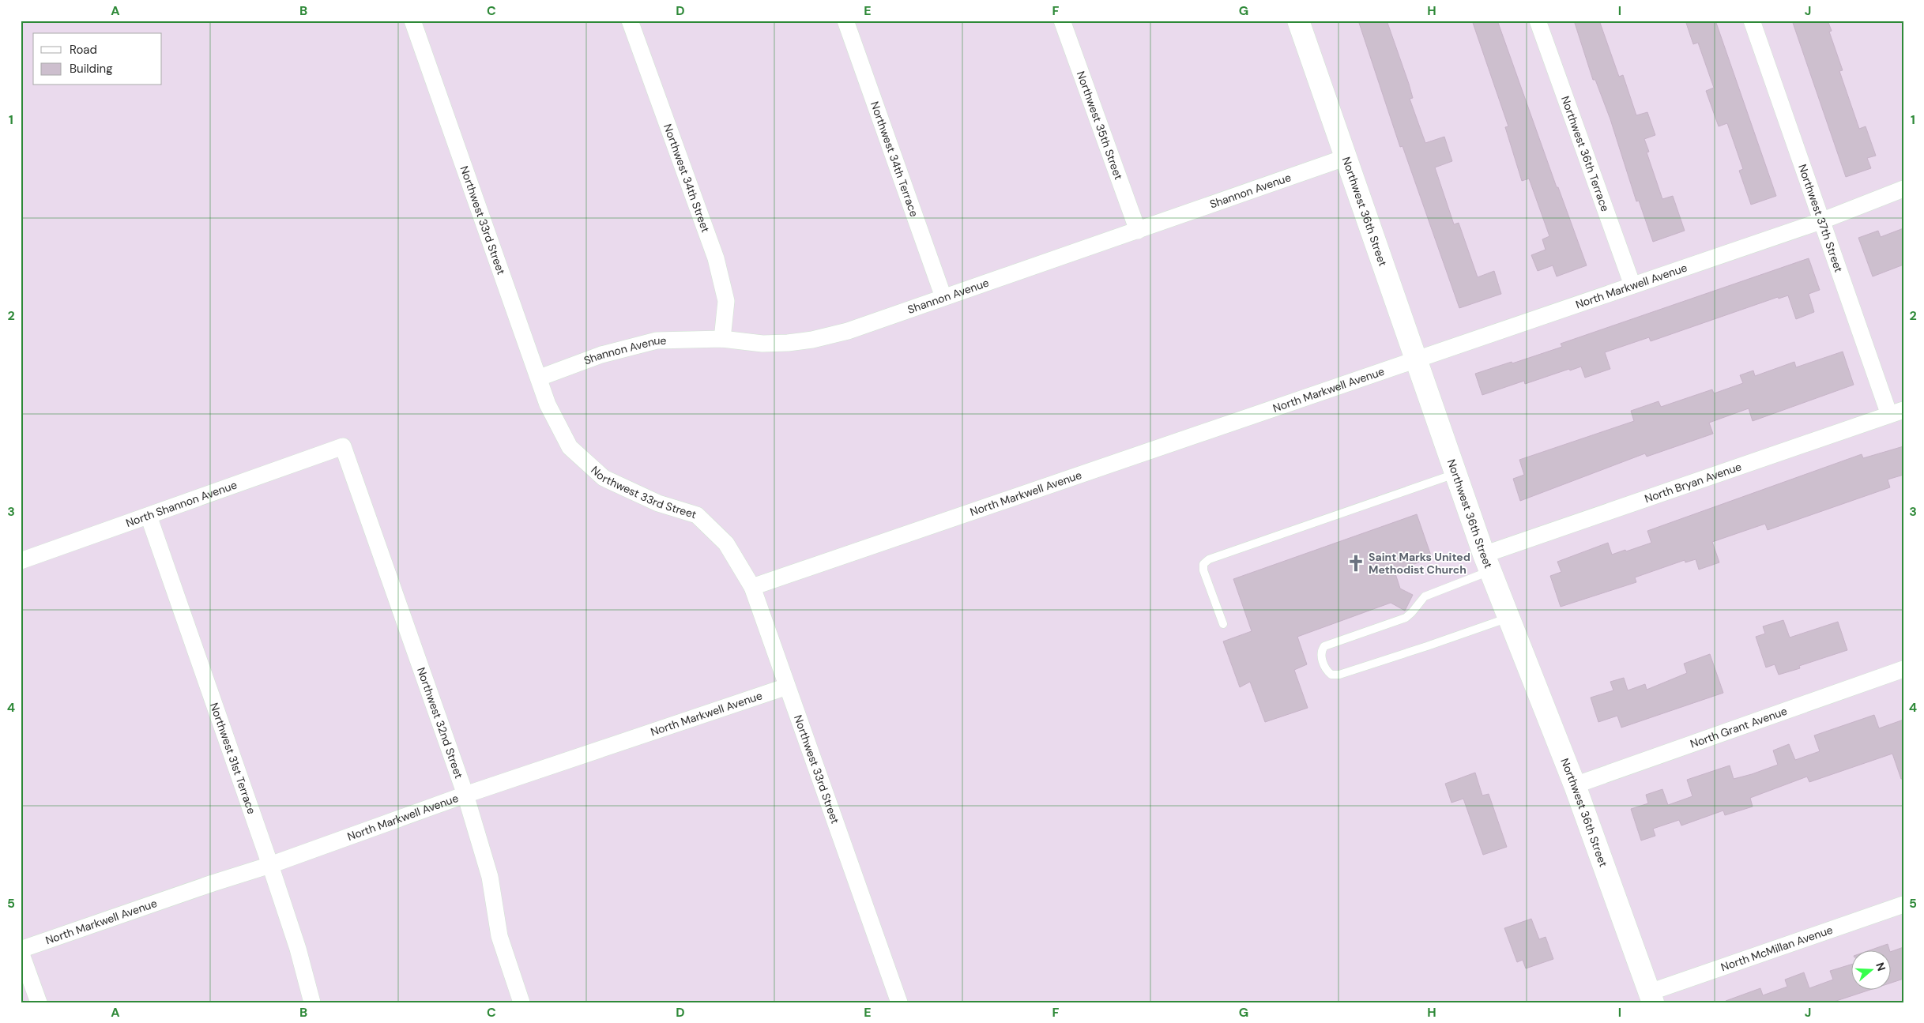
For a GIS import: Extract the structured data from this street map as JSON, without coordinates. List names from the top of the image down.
{
  "streets": {
    "street": [
      "Northwest 35th Street",
      "Northwest 36th Terrace",
      "Northwest 34th Terrace",
      "Northwest 34th Street",
      "Shannon Avenue",
      "Northwest 36th Street",
      "Northwest 37th Street",
      "Northwest 33rd Street",
      "North Markwell Avenue",
      "North Bryan Avenue",
      "North Shannon Avenue",
      "Northwest 32nd Street",
      "North Grant Avenue",
      "Northwest 31st Terrace",
      "North McMillan Avenue"
    ]
  },
  "crossings": [
    ["Northwest 35th Street", "Shannon Avenue"],
    ["Northwest 36th Terrace", "North Markwell Avenue"],
    ["Northwest 34th Terrace", "Shannon Avenue"],
    ["Northwest 34th Street", "Shannon Avenue"],
    ["Shannon Avenue", "Northwest 36th Street"],
    ["Shannon Avenue", "Northwest 33rd Street"],
    ["Northwest 36th Street", "North Markwell Avenue"],
    ["Northwest 36th Street", "North Bryan Avenue"],
    ["Northwest 36th Street", "North Grant Avenue"],
    ["Northwest 36th Street", "North McMillan Avenue"],
    ["Northwest 37th Street", "North Markwell Avenue"],
    ["Northwest 37th Street", "North Bryan Avenue"],
    ["Northwest 33rd Street", "North Markwell Avenue"],
    ["North Markwell Avenue", "Northwest 32nd Street"],
    ["North Markwell Avenue", "Northwest 31st Terrace"],
    ["North Shannon Avenue", "Northwest 32nd Street"],
    ["North Shannon Avenue", "Northwest 31st Terrace"]
  ],
  "places": {
    "church": ["Saint Marks United Methodist Church"]
  },
  "legend": ["Road", "Building"],
  "north": "right",
  "grid": {
    "columns": [
      "A",
      "B",
      "C",
      "D",
      "E",
      "F",
      "G",
      "H",
      "I",
      "J"
    ],
    "rows": [
      "1",
      "2",
      "3",
      "4",
      "5"
    ]
  }
}
